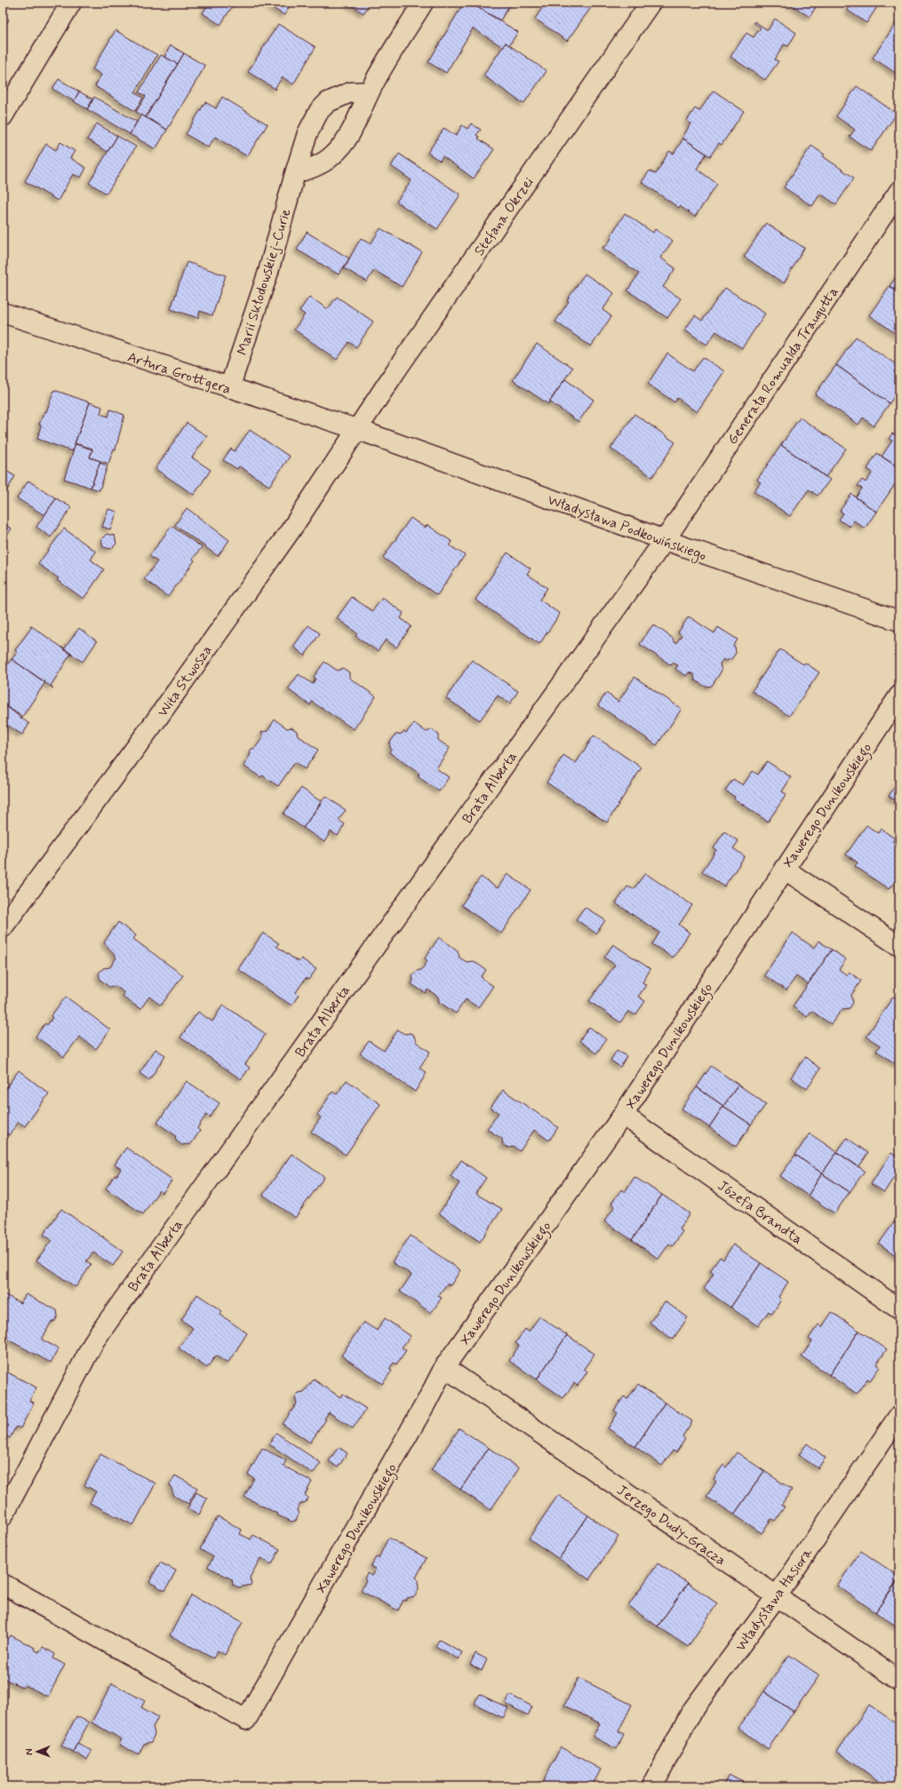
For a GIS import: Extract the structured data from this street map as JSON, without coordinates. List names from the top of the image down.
{
  "streets": {
    "street": [
      "Stefana Okrzei",
      "Marii Skłodowskiej-Curie",
      "Generała Romualda Traugutta",
      "Artura Grottgera",
      "Władysława Podkowińskiego",
      "Wita Stwosza",
      "Brata Alberta",
      "Xawerego Dunikowskiego",
      "Józefa Brandta",
      "Jerzego Dudy-Gracza",
      "Władysława Hasiora"
    ]
  },
  "crossings": [
    ["Stefana Okrzei", "Artura Grottgera"],
    ["Stefana Okrzei", "Władysława Podkowińskiego"],
    ["Stefana Okrzei", "Wita Stwosza"],
    ["Marii Skłodowskiej-Curie", "Artura Grottgera"],
    ["Generała Romualda Traugutta", "Władysława Podkowińskiego"],
    ["Generała Romualda Traugutta", "Brata Alberta"],
    ["Artura Grottgera", "Władysława Podkowińskiego"],
    ["Artura Grottgera", "Wita Stwosza"],
    ["Władysława Podkowińskiego", "Wita Stwosza"],
    ["Władysława Podkowińskiego", "Brata Alberta"],
    ["Xawerego Dunikowskiego", "Józefa Brandta"],
    ["Xawerego Dunikowskiego", "Jerzego Dudy-Gracza"],
    ["Jerzego Dudy-Gracza", "Władysława Hasiora"]
  ],
  "north": "left"
}
